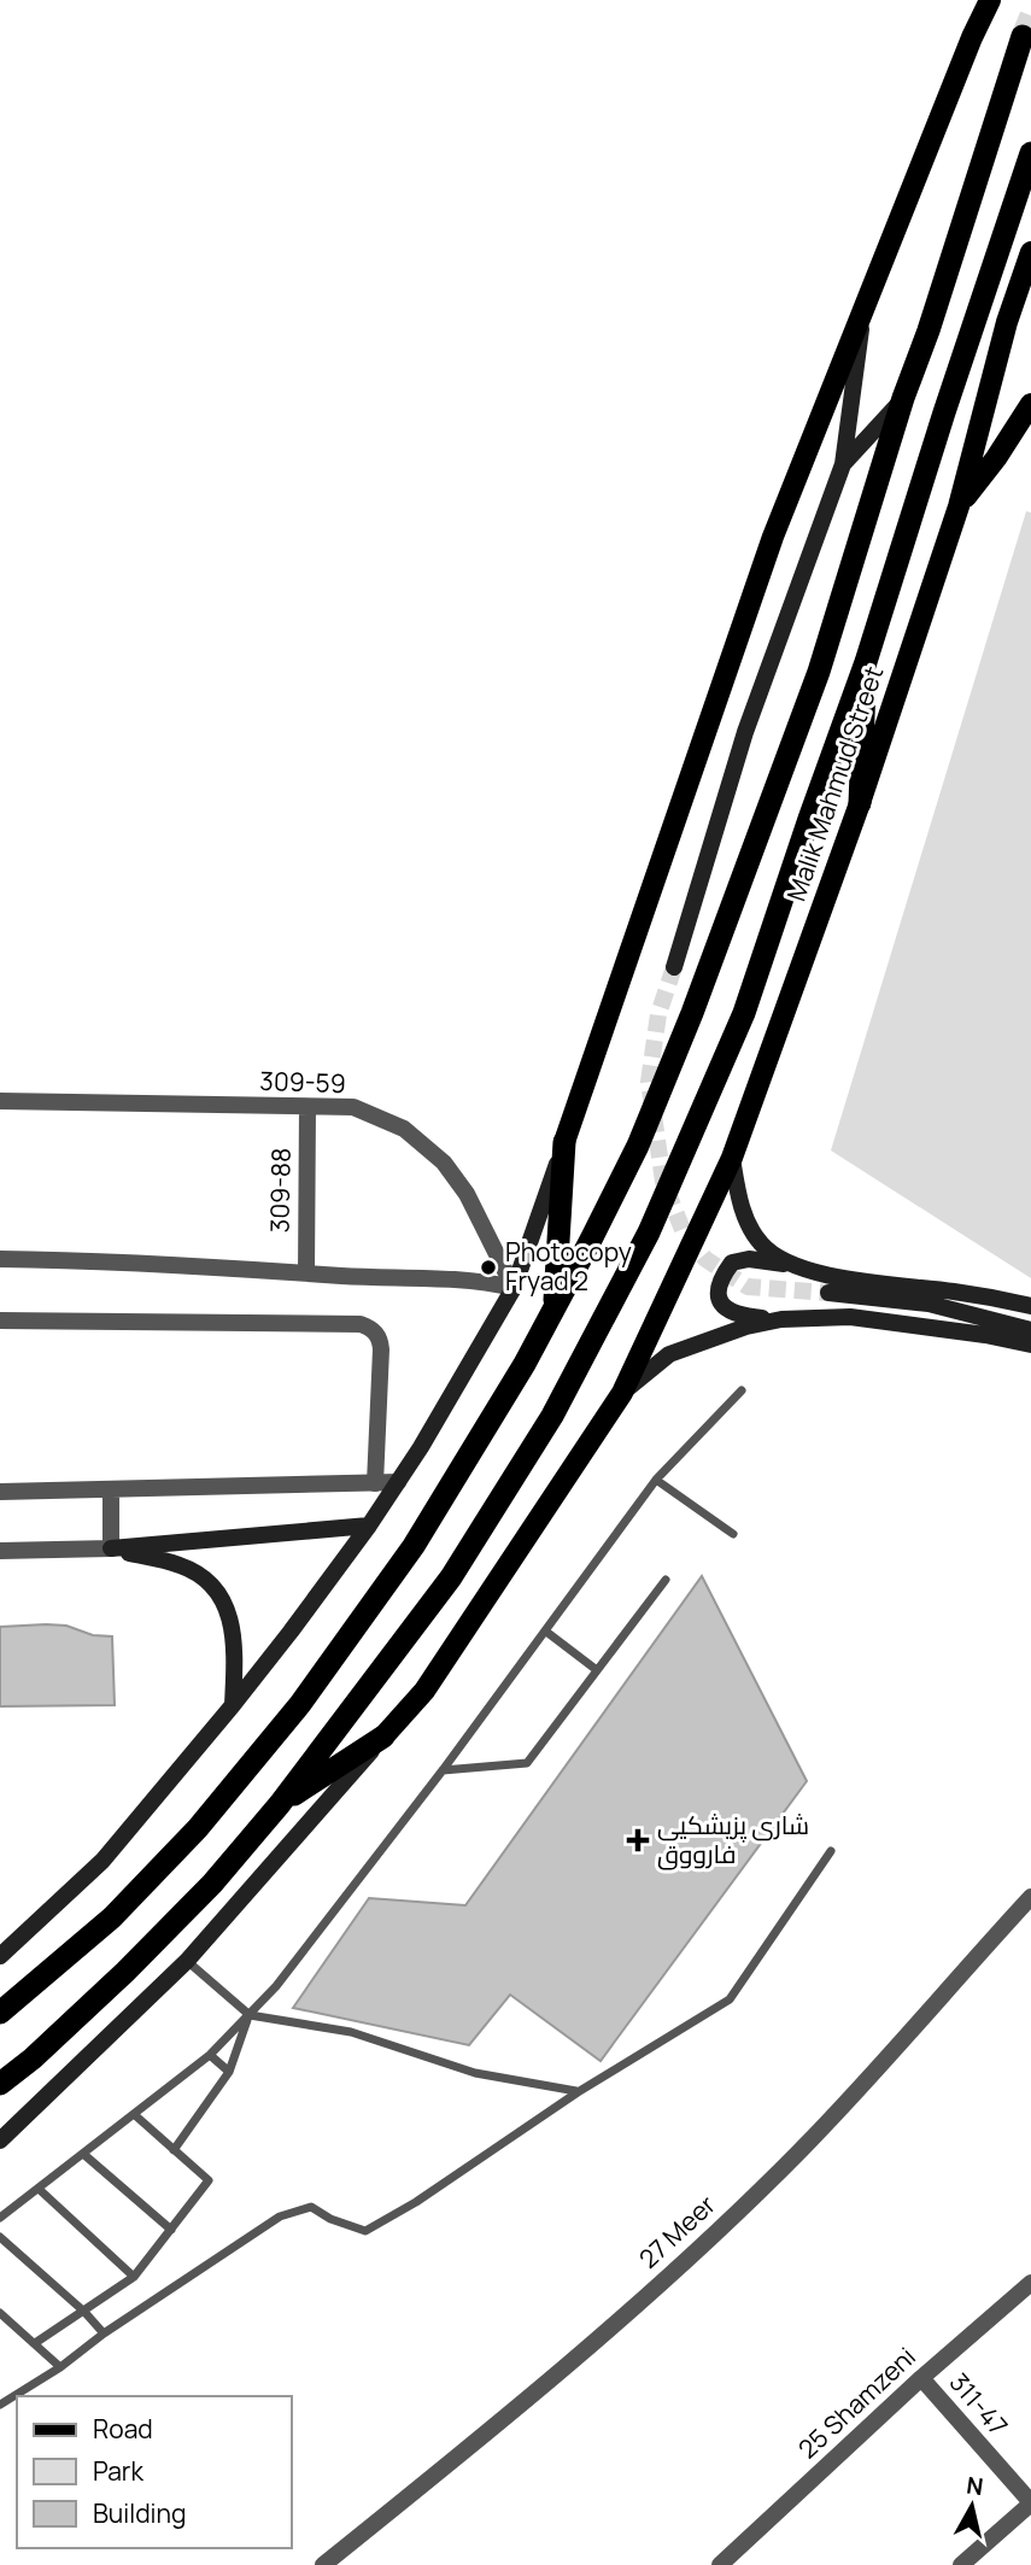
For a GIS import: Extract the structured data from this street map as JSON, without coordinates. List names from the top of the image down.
{
  "streets": {
    "main road": ["Malik Mahmud Street"],
    "street": [
      "309-59",
      "309-88",
      "27 Meer",
      "25 Shamzeni",
      "311-47"
    ]
  },
  "crossings": [
    ["309-59", "309-88"],
    ["25 Shamzeni", "311-47"]
  ],
  "places": {
    "other": ["Photocopy Fryad 2"],
    "health": ["شاری پزیشکیی فارووق"]
  },
  "legend": ["Road", "Park", "Building"],
  "north": "top"
}
